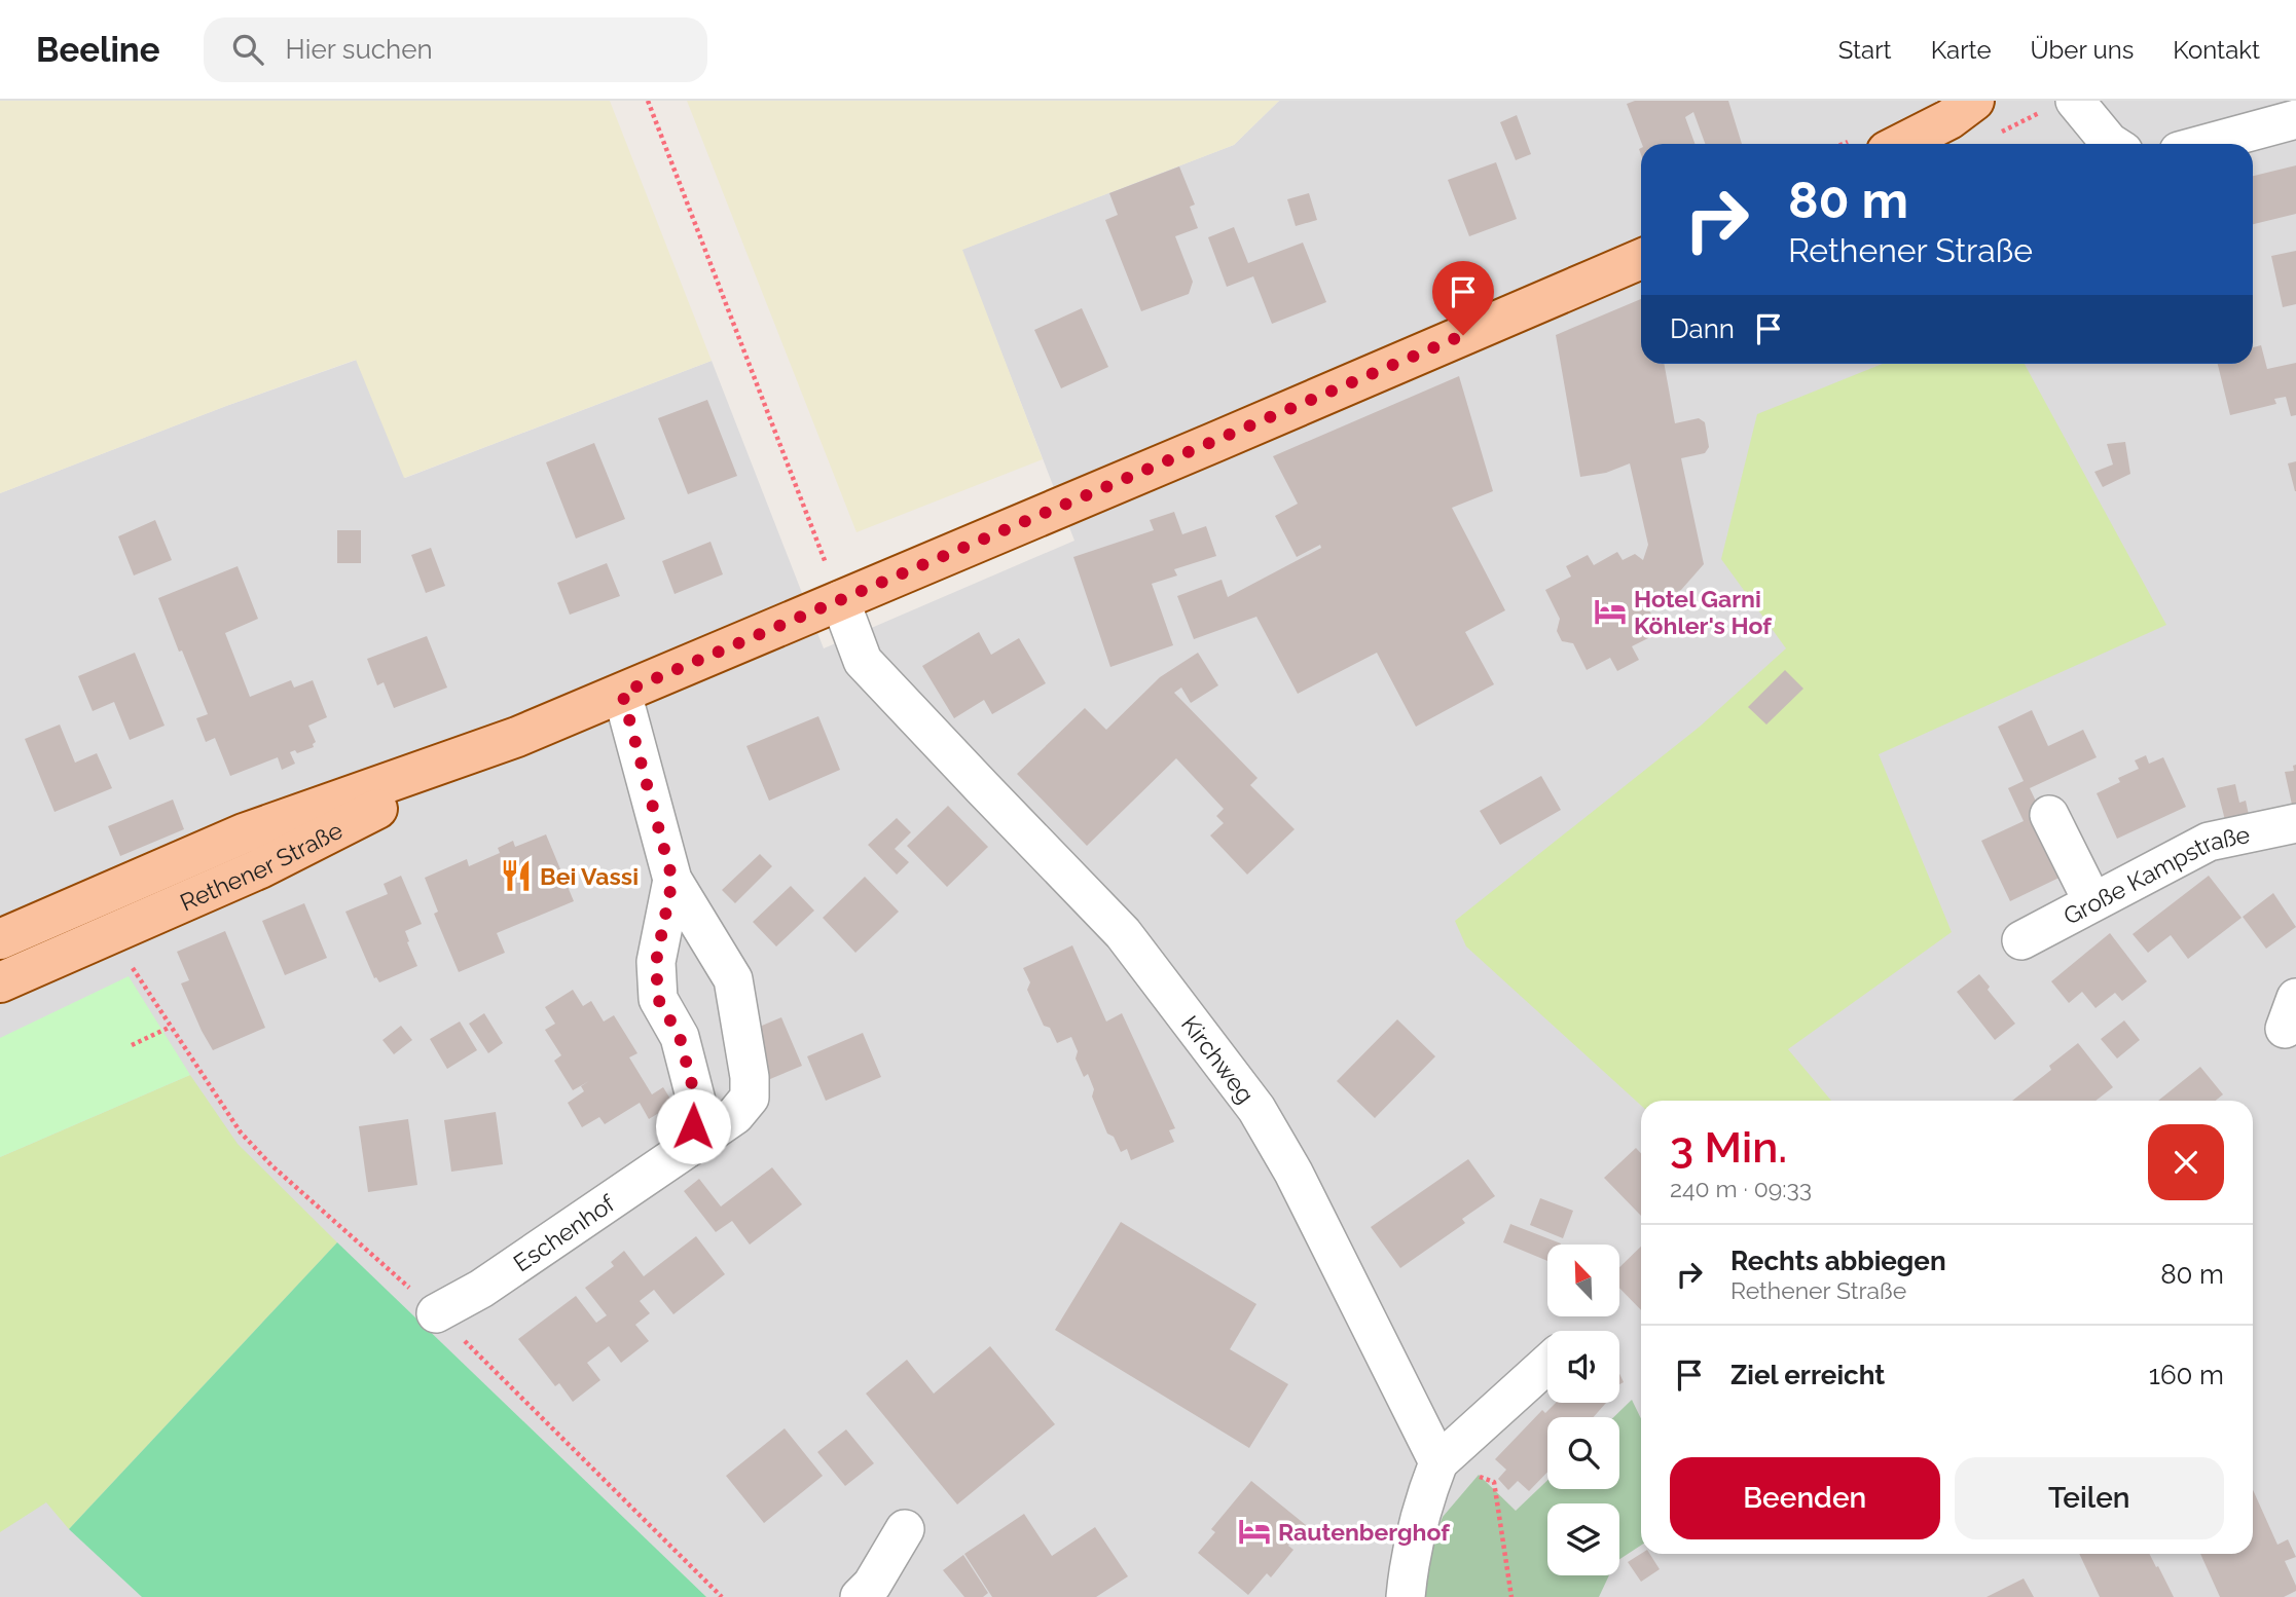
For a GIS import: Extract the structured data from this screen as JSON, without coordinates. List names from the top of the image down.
{
  "streets": {
    "main road": ["Rethener Straße"],
    "street": ["Große Kampstraße", "Kirchweg", "Eschenhof"]
  },
  "crossings": [
    ["Rethener Straße", "Kirchweg"],
    ["Rethener Straße", "Eschenhof"]
  ],
  "places": {
    "hotel": ["Hotel Garni Köhler's Hof", "Rautenberghof"],
    "restaurant": ["Bei Vassi"]
  },
  "north": "top left",
  "page": {
    "header": "Beeline",
    "search": "Hier suchen",
    "nav": [
      "Start",
      "Karte",
      "Über uns",
      "Kontakt"
    ],
    "turn": ["80 m", "Rethener Straße"],
    "then": "Dann",
    "heading": ["3 Min.", "240 m · 09:33"],
    "list": [
      {
        "name": "Rechts abbiegen",
        "note": "Rethener Straße",
        "value": "80 m"
      },
      {
        "name": "Ziel erreicht",
        "value": "160 m"
      }
    ],
    "buttons": ["Beenden", "Teilen"]
  }
}
